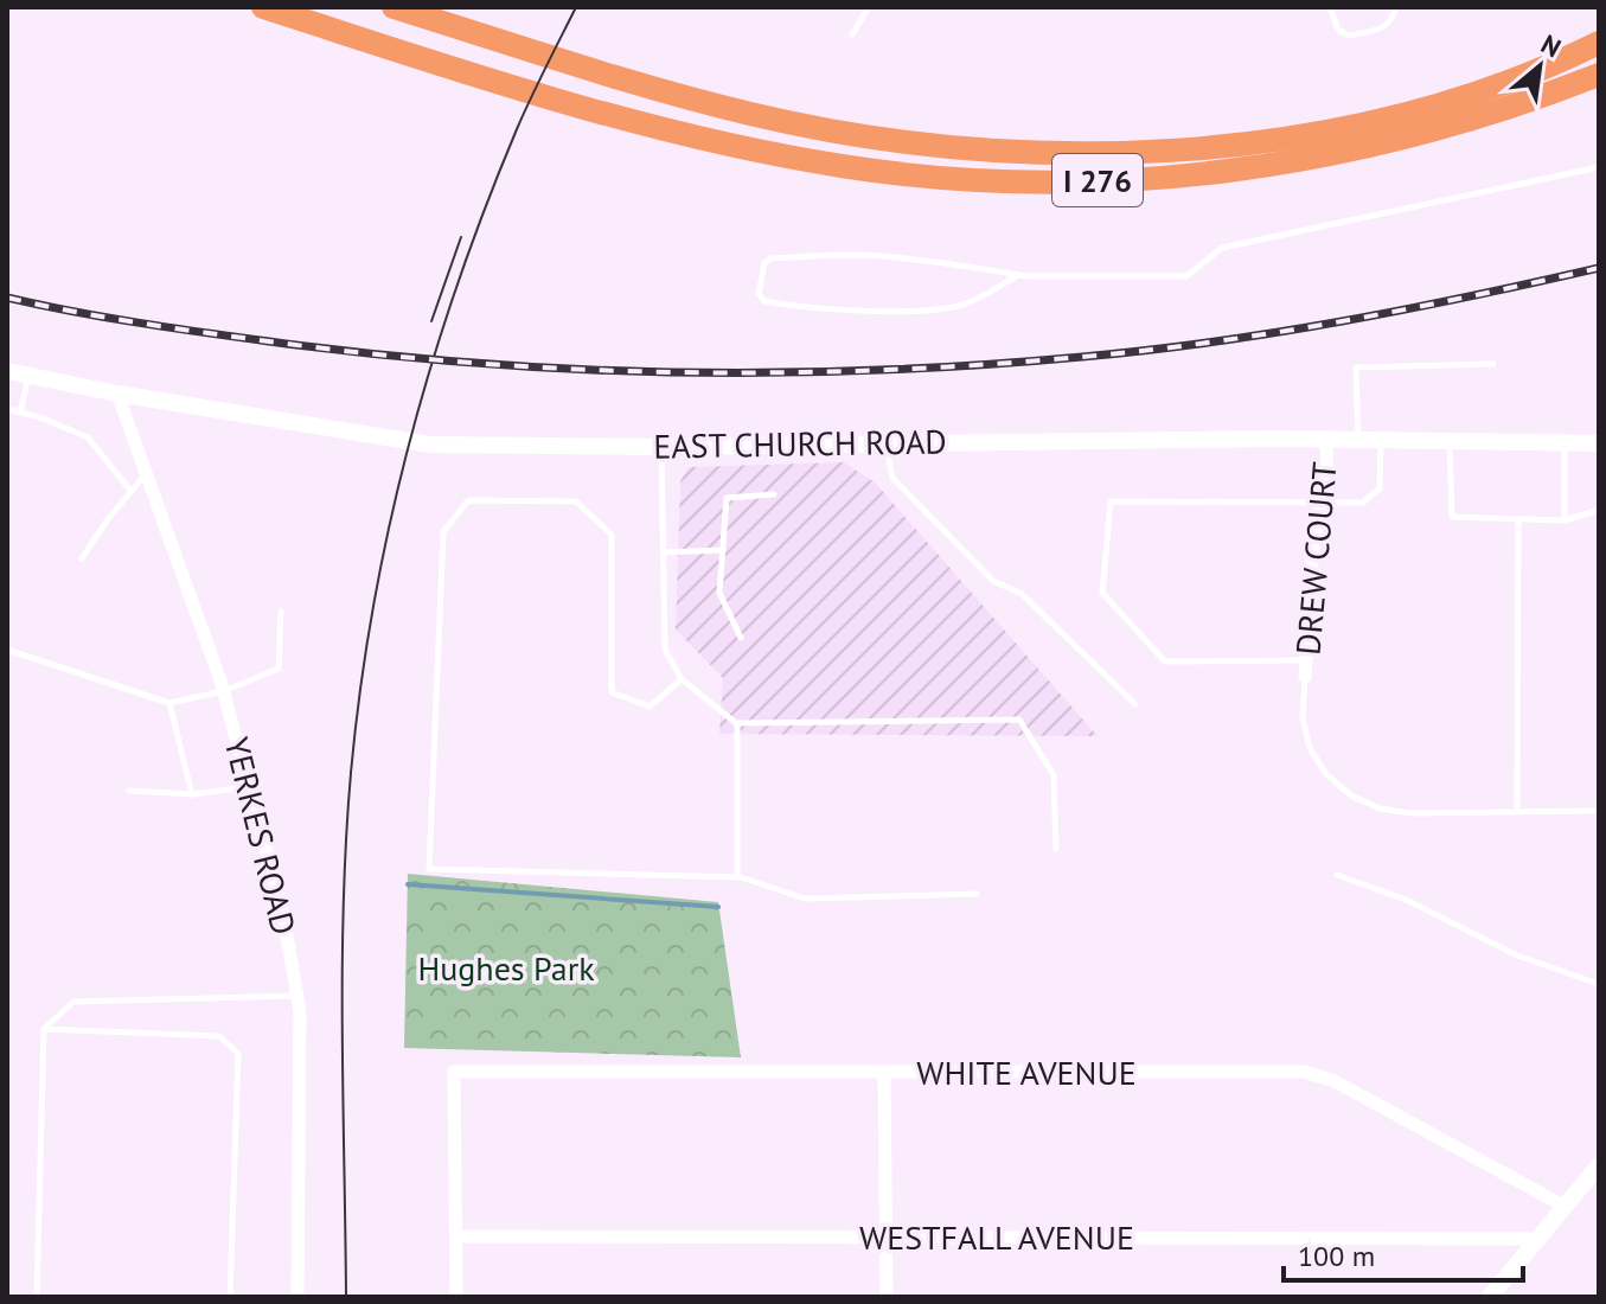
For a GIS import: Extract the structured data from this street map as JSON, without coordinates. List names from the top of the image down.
{
  "streets": {
    "highway": ["I 276"],
    "street": [
      "EAST CHURCH ROAD",
      "DREW COURT",
      "YERKES ROAD",
      "WHITE AVENUE",
      "WESTFALL AVENUE"
    ]
  },
  "crossings": [
    ["EAST CHURCH ROAD", "DREW COURT"],
    ["EAST CHURCH ROAD", "YERKES ROAD"],
    ["WHITE AVENUE", "WESTFALL AVENUE"]
  ],
  "parks": ["Hughes Park"],
  "scale_bar": "100 m",
  "north": "top right"
}
